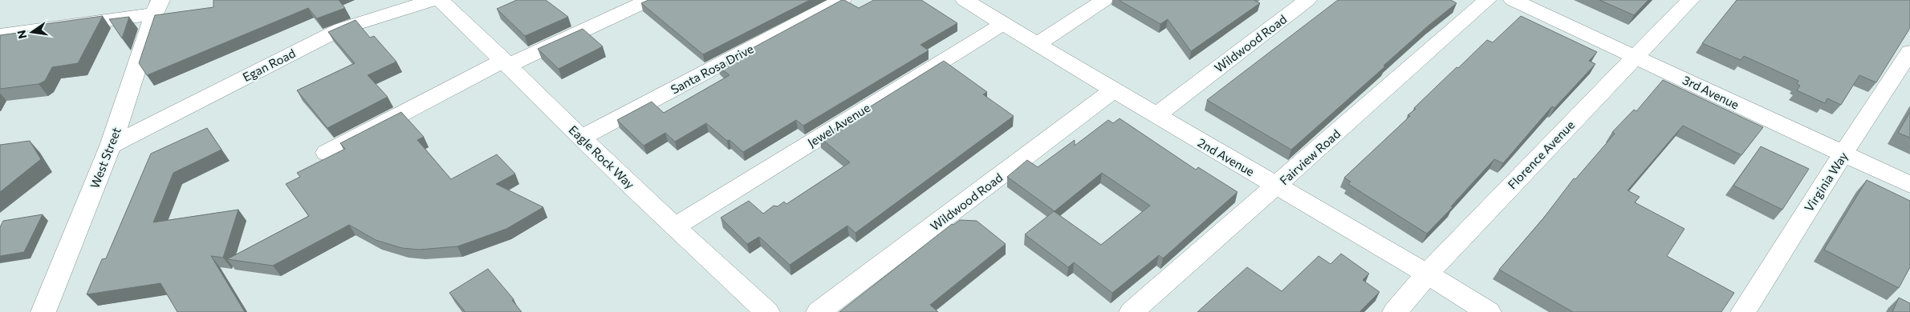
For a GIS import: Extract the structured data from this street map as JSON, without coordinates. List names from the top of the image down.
{
  "streets": {
    "street": [
      "Wildwood Road",
      "Egan Road",
      "Santa Rosa Drive",
      "3rd Avenue",
      "Jewel Avenue",
      "Florence Avenue",
      "Eagle Rock Way",
      "2nd Avenue",
      "Fairview Road",
      "West Street",
      "Virginia Way"
    ]
  },
  "crossings": [
    ["Wildwood Road", "2nd Avenue"],
    ["Egan Road", "West Street"],
    ["Santa Rosa Drive", "Eagle Rock Way"],
    ["3rd Avenue", "Florence Avenue"],
    ["3rd Avenue", "Virginia Way"],
    ["Jewel Avenue", "Eagle Rock Way"],
    ["Jewel Avenue", "2nd Avenue"],
    ["Florence Avenue", "2nd Avenue"],
    ["2nd Avenue", "Fairview Road"]
  ],
  "north": "left"
}
